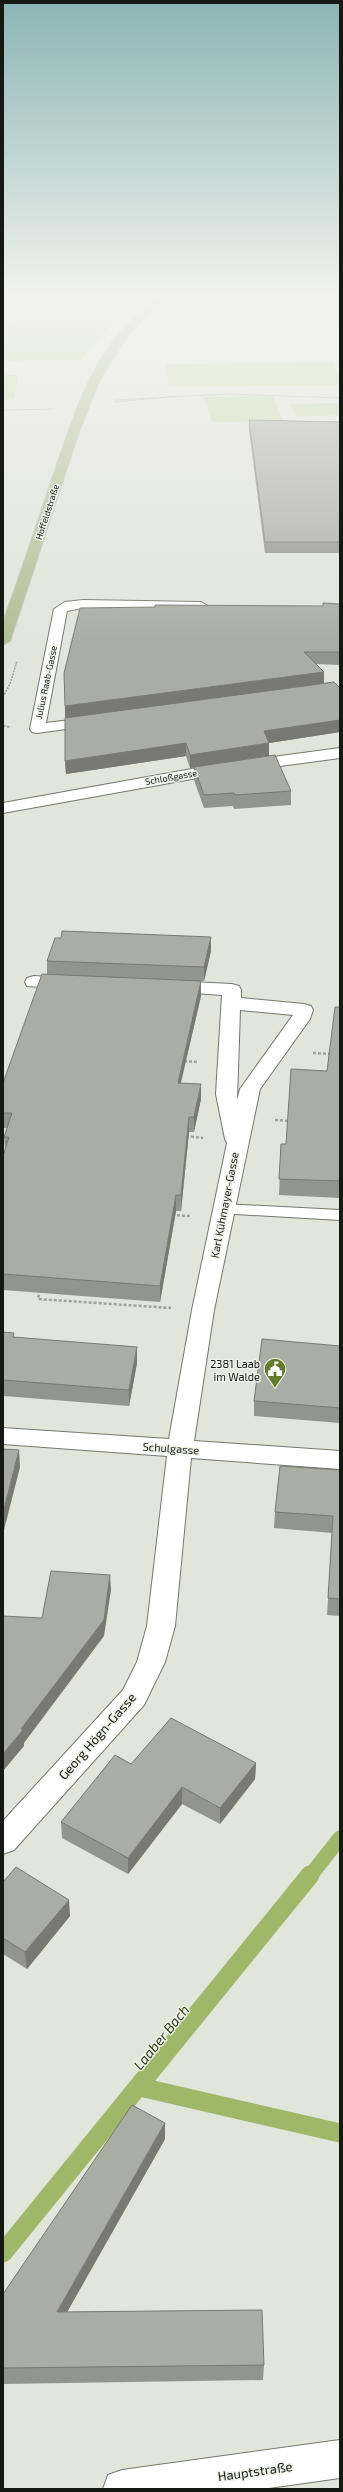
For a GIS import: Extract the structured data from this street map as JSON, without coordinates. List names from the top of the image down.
{
  "streets": {
    "main road": ["Hoffeldstraße"],
    "street": [
      "Julius Raab-Gasse",
      "Schloßgasse",
      "Karl Kühmayer-Gasse",
      "Schulgasse",
      "Georg Högn-Gasse",
      "Hauptstraße"
    ]
  },
  "crossings": [
    ["Karl Kühmayer-Gasse", "Schulgasse"],
    ["Karl Kühmayer-Gasse", "Georg Högn-Gasse"],
    ["Schulgasse", "Georg Högn-Gasse"]
  ],
  "water": ["Laaber Bach"],
  "places": {
    "public building": ["2381 Laab im Walde"]
  }
}
